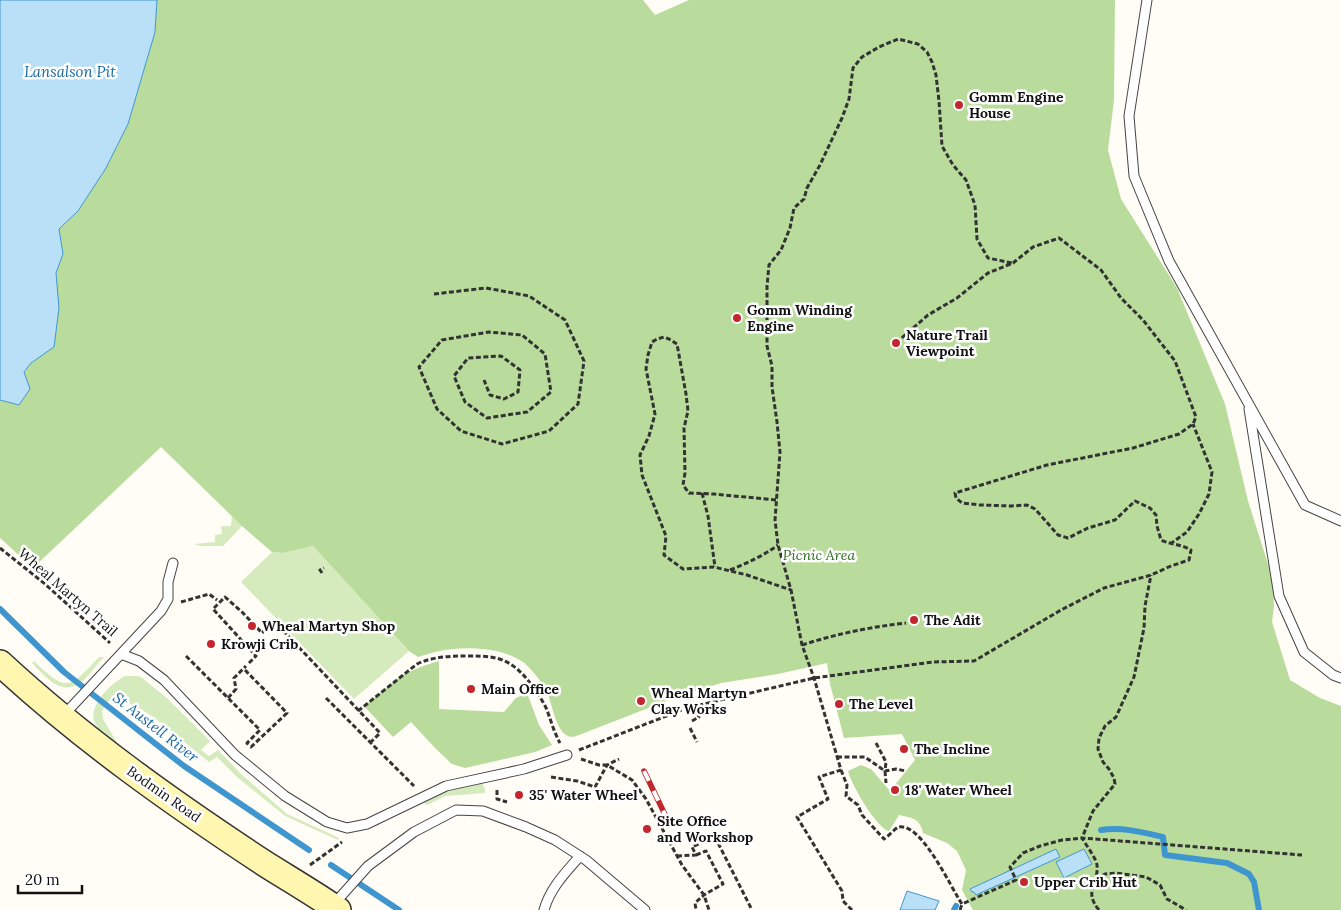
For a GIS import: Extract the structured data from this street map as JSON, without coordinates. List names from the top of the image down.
{
  "streets": {
    "main road": ["Bodmin Road"],
    "path": ["Wheal Martyn Trail"]
  },
  "water": ["Lansalson Pit", "St Austell River"],
  "parks": ["Picnic Area"],
  "places": [
    "Gomm Engine House",
    "Gomm Winding Engine",
    "Nature Trail Viewpoint",
    "The Adit",
    "Wheal Martyn Shop",
    "Krowji Crib",
    "Main Office",
    "Wheal Martyn Clay Works",
    "The Level",
    "The Incline",
    "18' Water Wheel",
    "35' Water Wheel",
    "Site Office and Workshop",
    "Upper Crib Hut"
  ],
  "scale_bar": "20 m"
}
